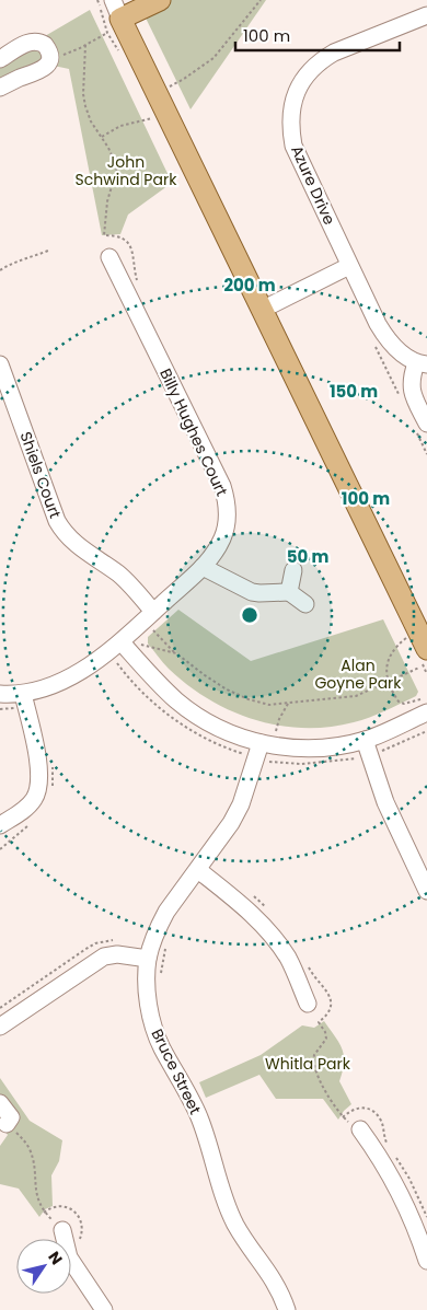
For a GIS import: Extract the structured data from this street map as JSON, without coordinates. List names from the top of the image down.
{
  "streets": {
    "street": [
      "Azure Drive",
      "Billy Hughes Court",
      "Shiels Court",
      "Bruce Street"
    ]
  },
  "crossings": [
    ["Billy Hughes Court", "Shiels Court"]
  ],
  "parks": ["John Schwind Park", "Alan Goyne Park", "Whitla Park"],
  "scale_bar": "100 m",
  "north": "top right",
  "rings": [
    "200 m",
    "150 m",
    "100 m",
    "50 m"
  ]
}
